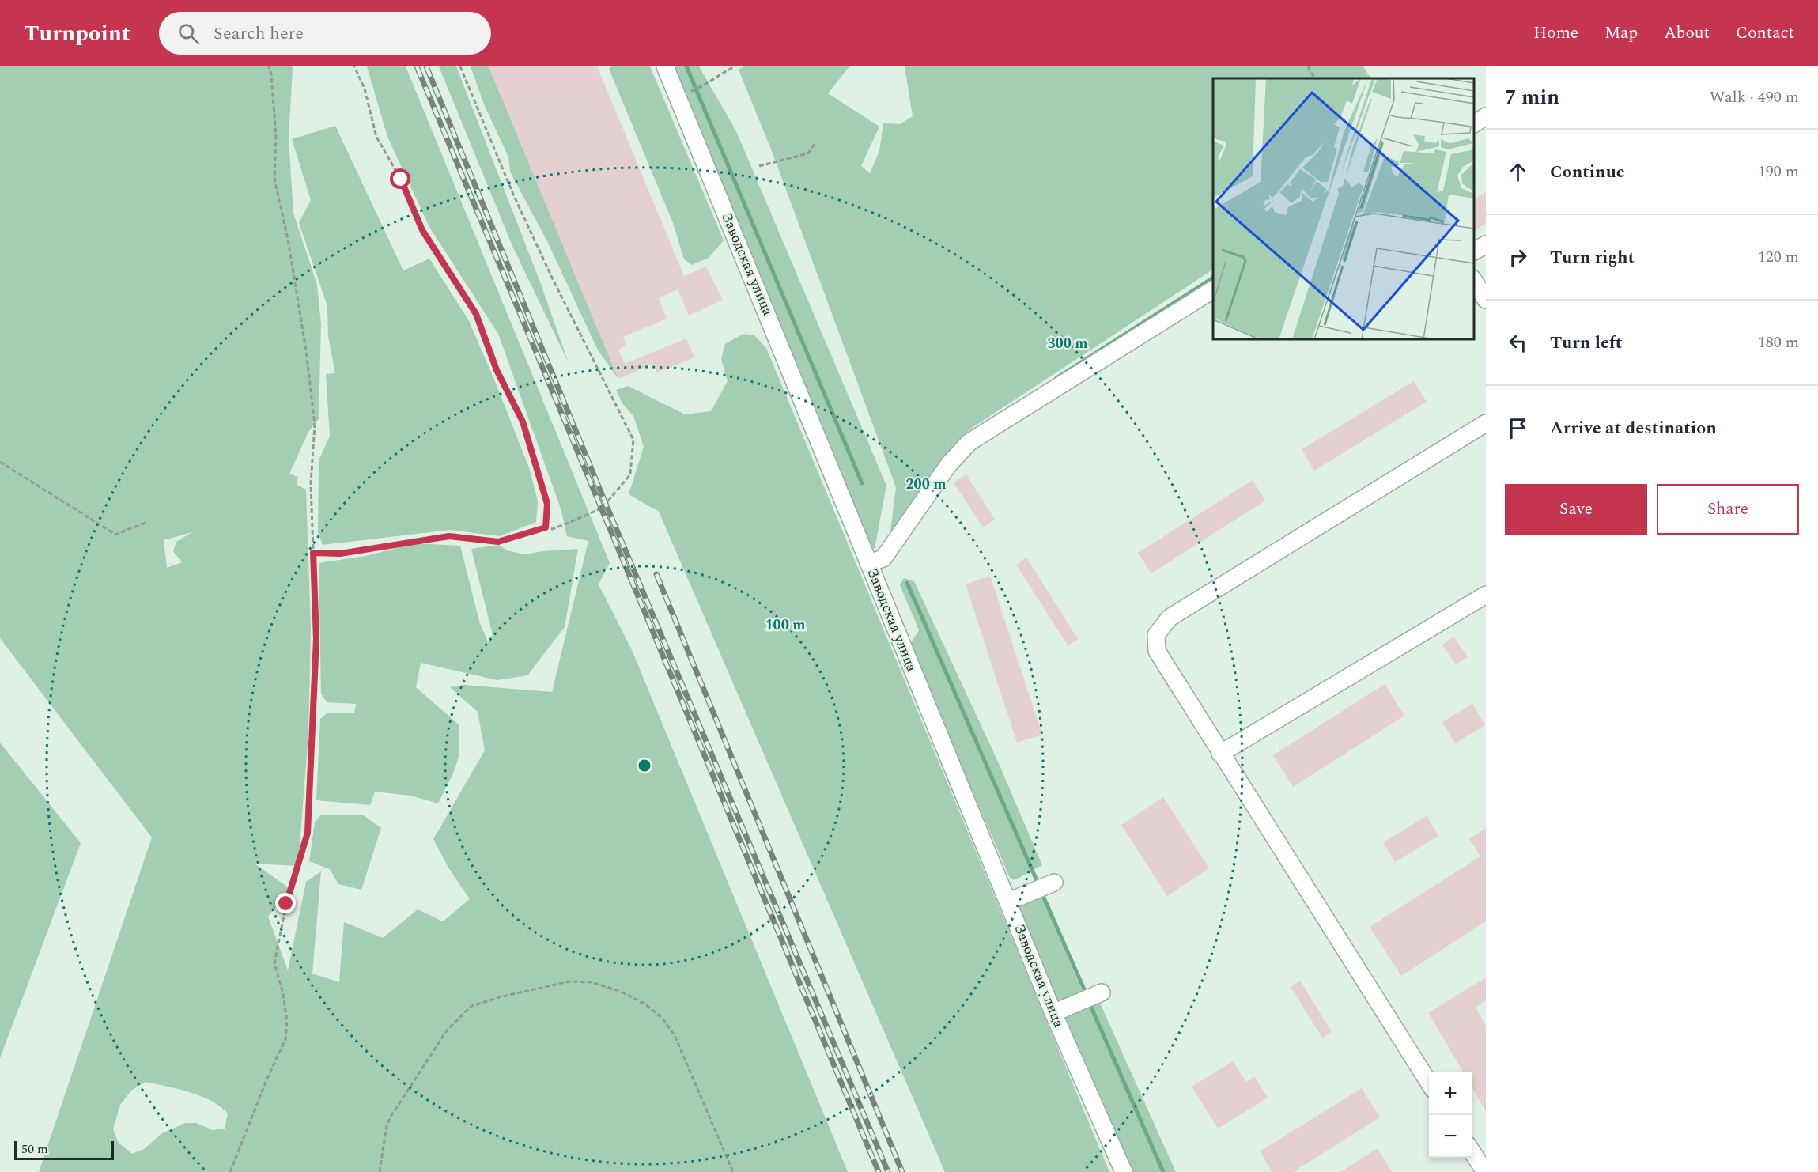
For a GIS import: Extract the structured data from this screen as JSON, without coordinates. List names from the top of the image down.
{
  "streets": {
    "street": ["Заводская улица"]
  },
  "scale_bar": "50 m",
  "page": {
    "header": "Turnpoint",
    "search": "Search here",
    "nav": [
      "Home",
      "Map",
      "About",
      "Contact"
    ],
    "heading": ["7 min", "Walk · 490 m"],
    "list": [
      ["Continue", "190 m"],
      ["Turn right", "120 m"],
      ["Turn left", "180 m"],
      "Arrive at destination"
    ],
    "buttons": ["Save", "Share"],
    "map_buttons": ["+", "−"],
    "scale": "50 m"
  },
  "rings": ["300 m", "200 m", "100 m"]
}
